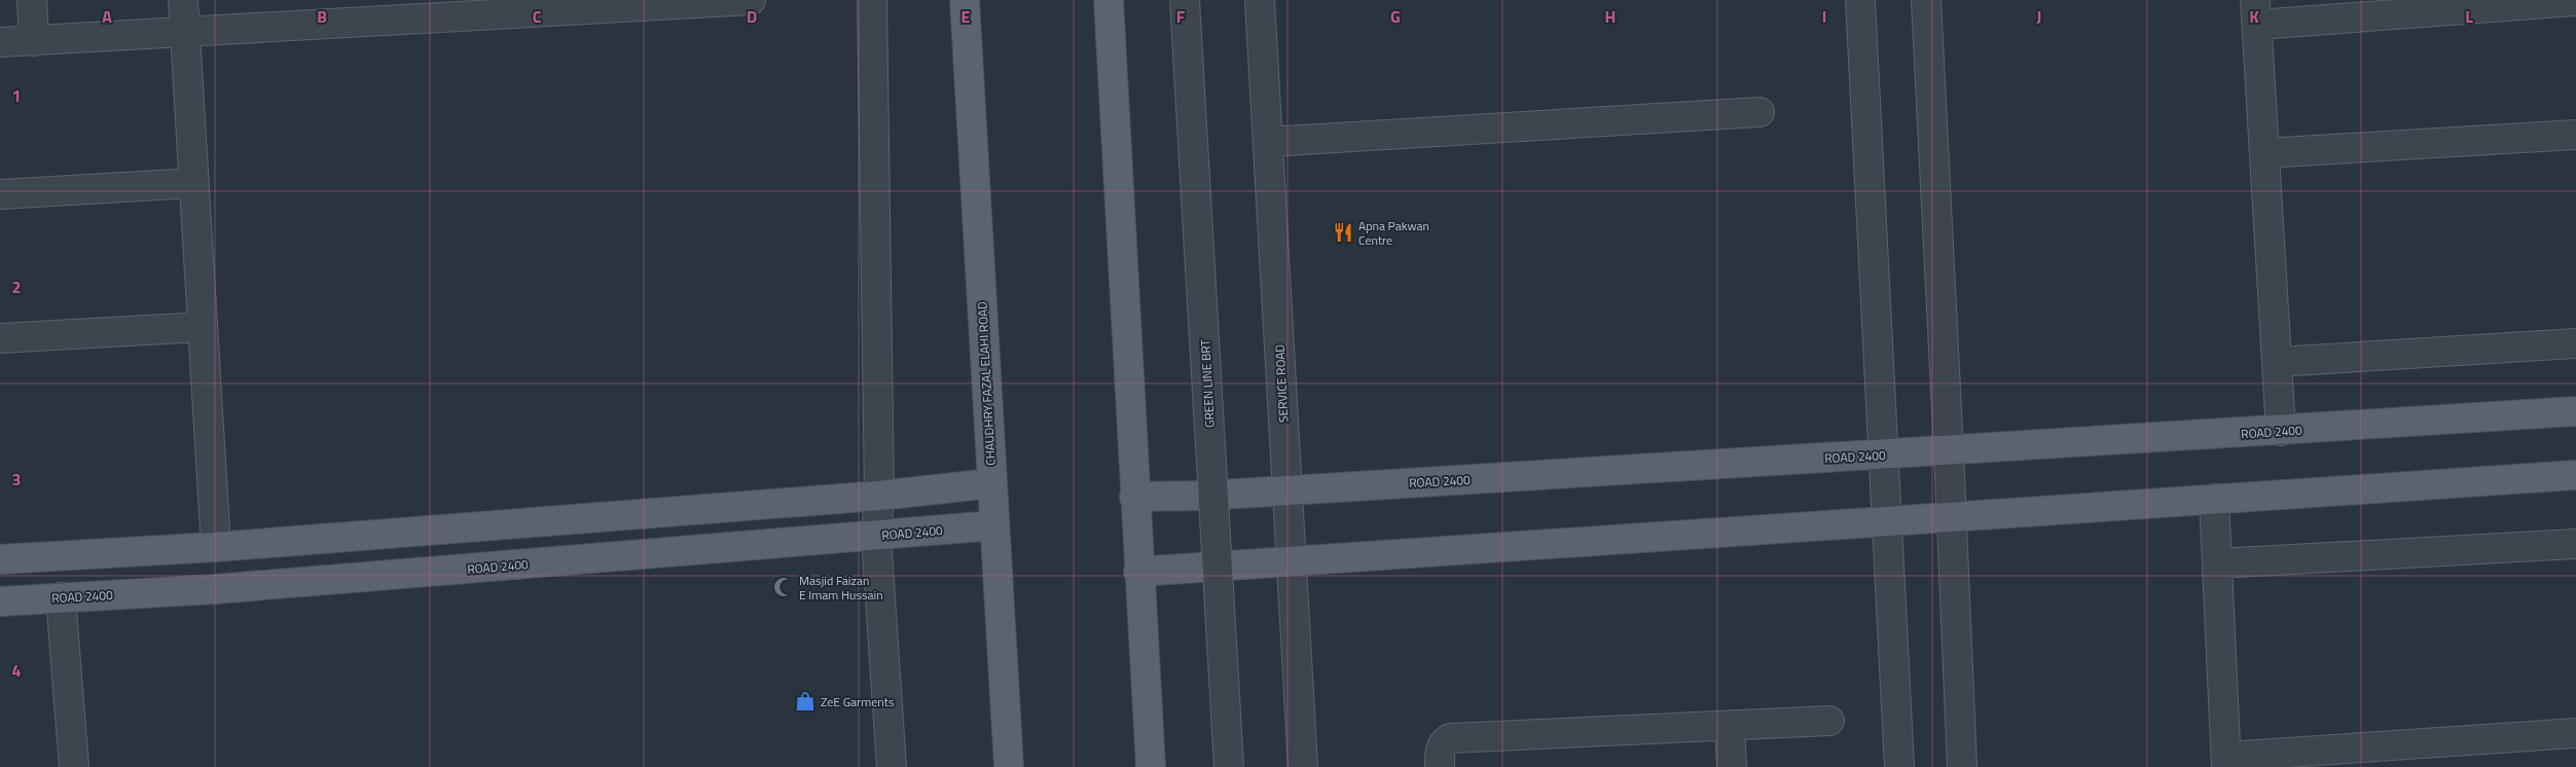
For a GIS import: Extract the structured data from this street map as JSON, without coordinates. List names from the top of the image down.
{
  "streets": {
    "main road": ["CHAUDHRY FAZAL ELAHI ROAD", "ROAD 2400"],
    "street": ["GREEN LINE BRT", "SERVICE ROAD"]
  },
  "crossings": [
    ["CHAUDHRY FAZAL ELAHI ROAD", "ROAD 2400"],
    ["SERVICE ROAD", "ROAD 2400"]
  ],
  "places": {
    "restaurant": ["Apna Pakwan Centre"],
    "mosque": ["Masjid Faizan E Imam Hussain"],
    "shop": ["ZeE Garments"]
  },
  "grid": {
    "columns": [
      "A",
      "B",
      "C",
      "D",
      "E",
      "F",
      "G",
      "H",
      "I",
      "J",
      "K",
      "L"
    ],
    "rows": [
      "1",
      "2",
      "3",
      "4"
    ]
  }
}
